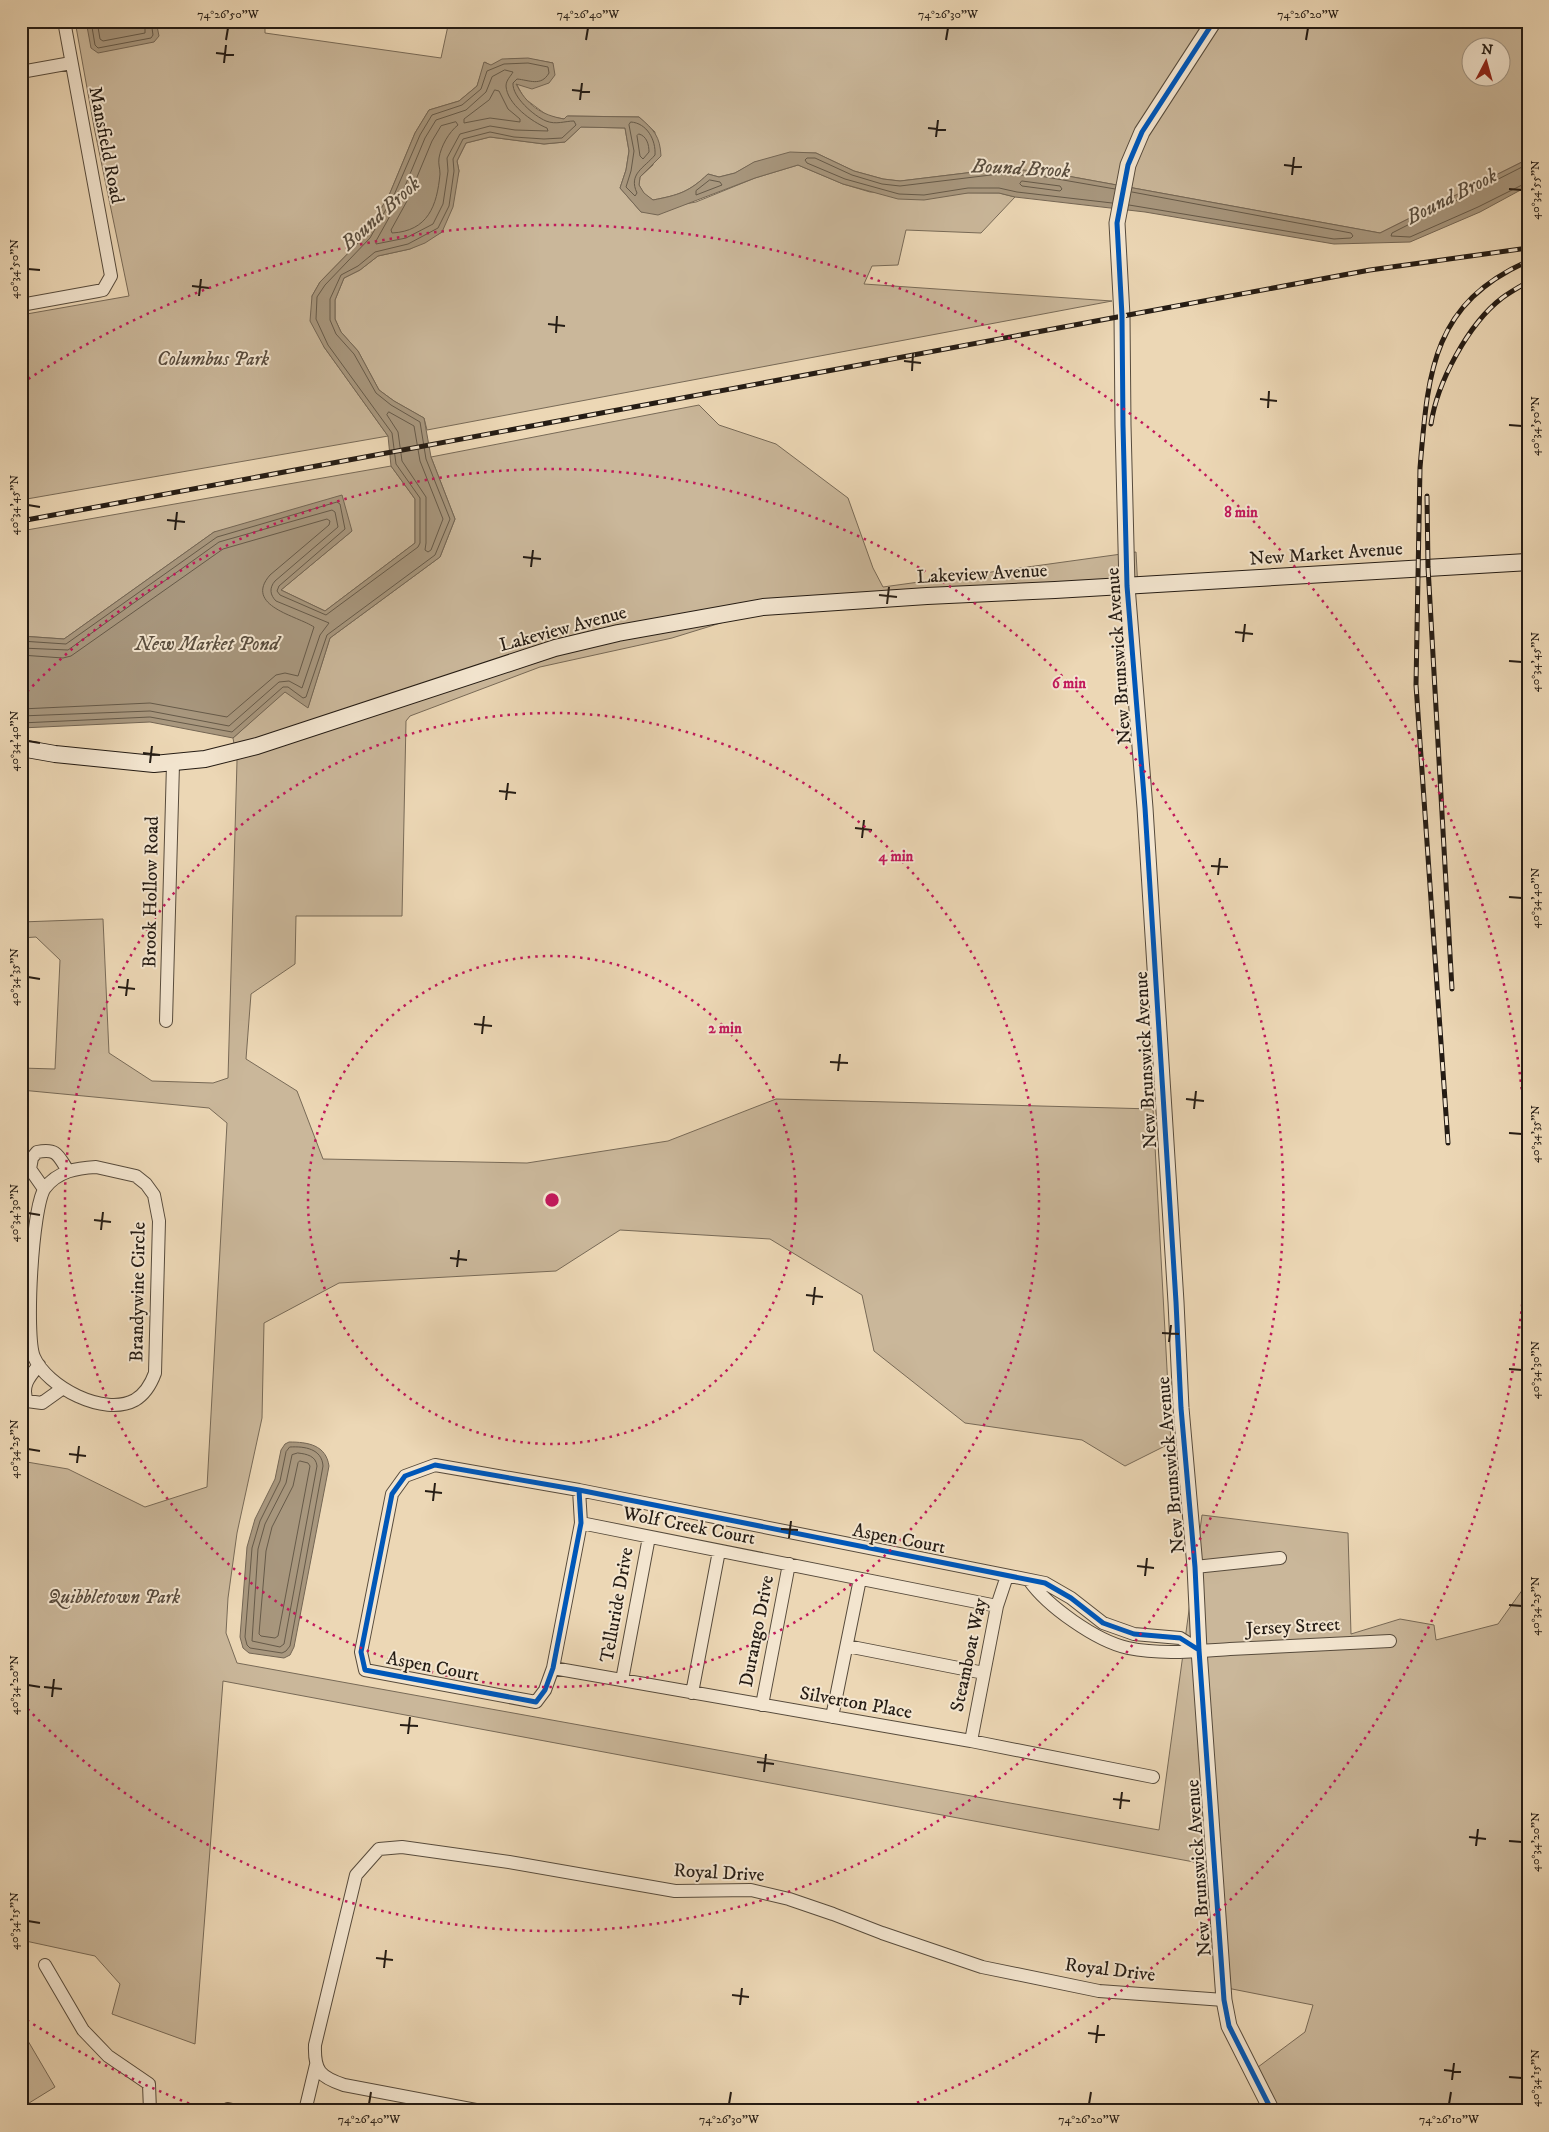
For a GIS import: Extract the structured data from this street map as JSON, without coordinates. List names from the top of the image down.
{
  "streets": {
    "main road": ["New Market Avenue", "Lakeview Avenue"],
    "street": [
      "Mansfield Road",
      "New Brunswick Avenue",
      "Brook Hollow Road",
      "Brandywine Circle",
      "Wolf Creek Court",
      "Aspen Court",
      "Telluride Drive",
      "Jersey Street",
      "Durango Drive",
      "Steamboat Way",
      "Silverton Place",
      "Royal Drive"
    ]
  },
  "crossings": [
    ["New Market Avenue", "Lakeview Avenue"],
    ["New Market Avenue", "New Brunswick Avenue"],
    ["Lakeview Avenue", "New Brunswick Avenue"],
    ["Lakeview Avenue", "Brook Hollow Road"],
    ["New Brunswick Avenue", "Aspen Court"],
    ["New Brunswick Avenue", "Jersey Street"],
    ["New Brunswick Avenue", "Royal Drive"],
    ["Wolf Creek Court", "Aspen Court"],
    ["Wolf Creek Court", "Telluride Drive"],
    ["Wolf Creek Court", "Durango Drive"],
    ["Wolf Creek Court", "Steamboat Way"],
    ["Aspen Court", "Jersey Street"],
    ["Aspen Court", "Steamboat Way"],
    ["Aspen Court", "Silverton Place"],
    ["Telluride Drive", "Silverton Place"],
    ["Durango Drive", "Silverton Place"],
    ["Steamboat Way", "Silverton Place"]
  ],
  "water": ["Bound Brook", "New Market Pond"],
  "parks": ["Columbus Park", "Quibbletown Park"],
  "north": "top",
  "coordinates": [
    "74°26'50\"W",
    "74°26'40\"W",
    "74°26'30\"W",
    "74°26'20\"W",
    "40°34'55\"N",
    "40°34'50\"N",
    "40°34'45\"N",
    "40°34'40\"N",
    "40°34'35\"N",
    "40°34'30\"N",
    "40°34'25\"N",
    "40°34'20\"N",
    "40°34'15\"N",
    "74°26'10\"W"
  ],
  "rings": [
    "8 min",
    "6 min",
    "4 min",
    "2 min"
  ]
}
